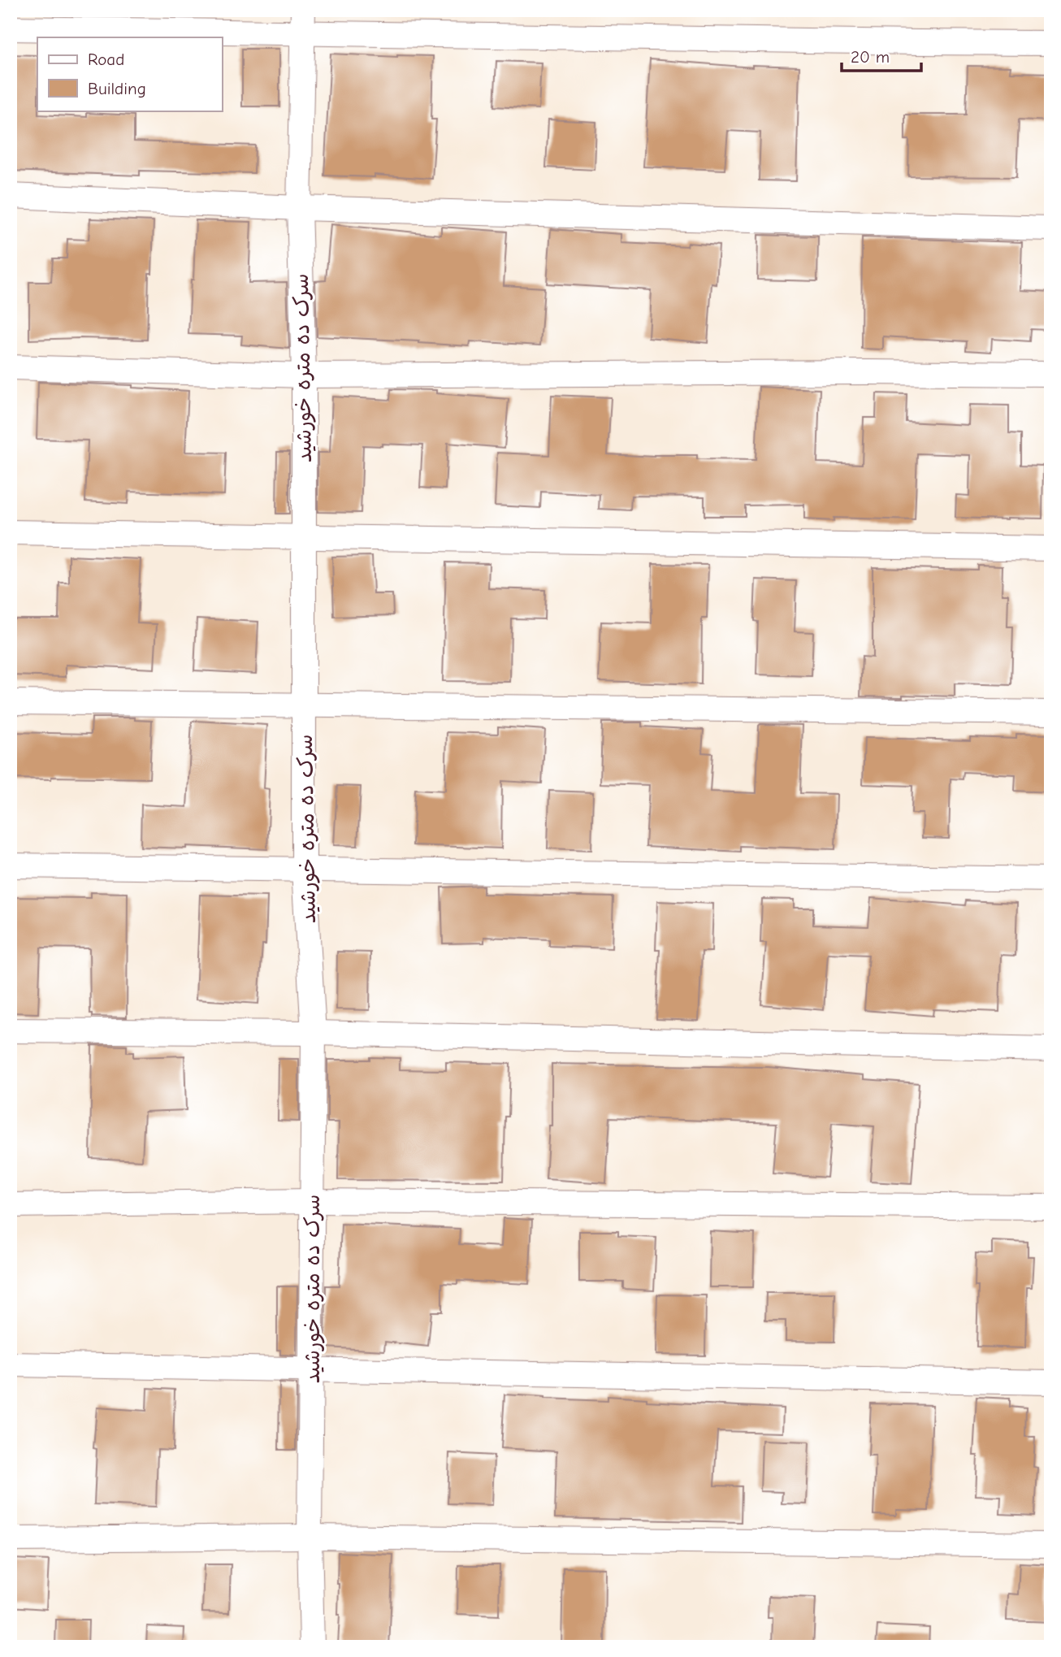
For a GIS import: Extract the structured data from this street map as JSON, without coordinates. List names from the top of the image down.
{
  "streets": {
    "street": ["سرک ده متره خورشید"]
  },
  "legend": ["Road", "Building"],
  "scale_bar": "20 m"
}
